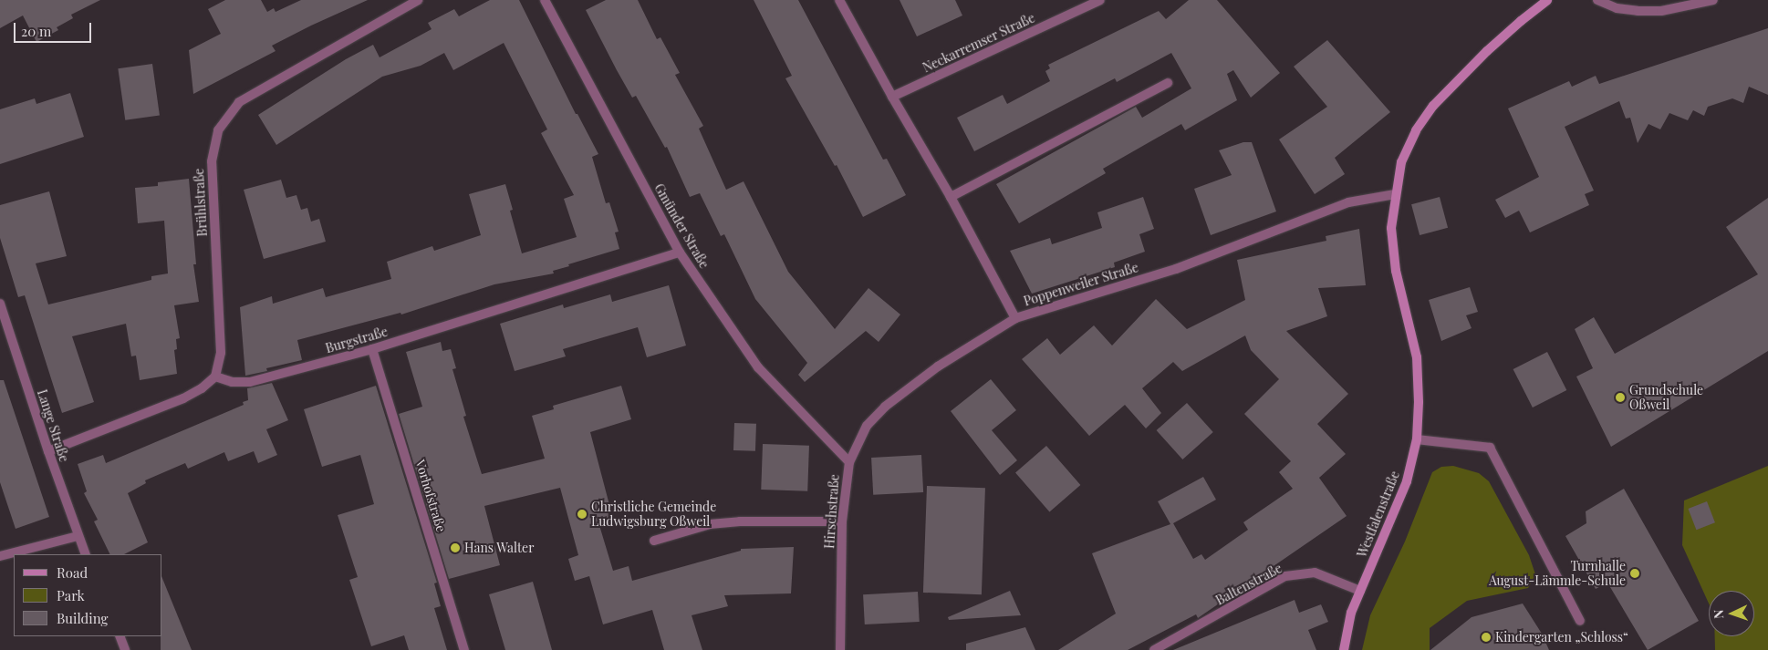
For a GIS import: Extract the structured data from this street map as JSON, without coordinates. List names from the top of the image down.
{
  "streets": {
    "main road": ["Westfalenstraße"],
    "street": [
      "Neckarremser Straße",
      "Brühlstraße",
      "Gmünder Straße",
      "Poppenweiler Straße",
      "Burgstraße",
      "Lange Straße",
      "Vorhofstraße",
      "Hirschstraße",
      "Baltenstraße"
    ]
  },
  "crossings": [
    ["Neckarremser Straße", "Poppenweiler Straße"],
    ["Brühlstraße", "Burgstraße"],
    ["Gmünder Straße", "Burgstraße"],
    ["Gmünder Straße", "Hirschstraße"],
    ["Poppenweiler Straße", "Hirschstraße"],
    ["Poppenweiler Straße", "Westfalenstraße"],
    ["Burgstraße", "Vorhofstraße"],
    ["Westfalenstraße", "Baltenstraße"]
  ],
  "places": [
    "Grundschule Oßweil",
    "Christliche Gemeinde Ludwigsburg Oßweil",
    "Hans Walter",
    "Turnhalle August-Lämmle-Schule",
    "Kindergarten „Schloss“"
  ],
  "legend": ["Road", "Park", "Building"],
  "scale_bar": "20 m",
  "north": "left"
}
